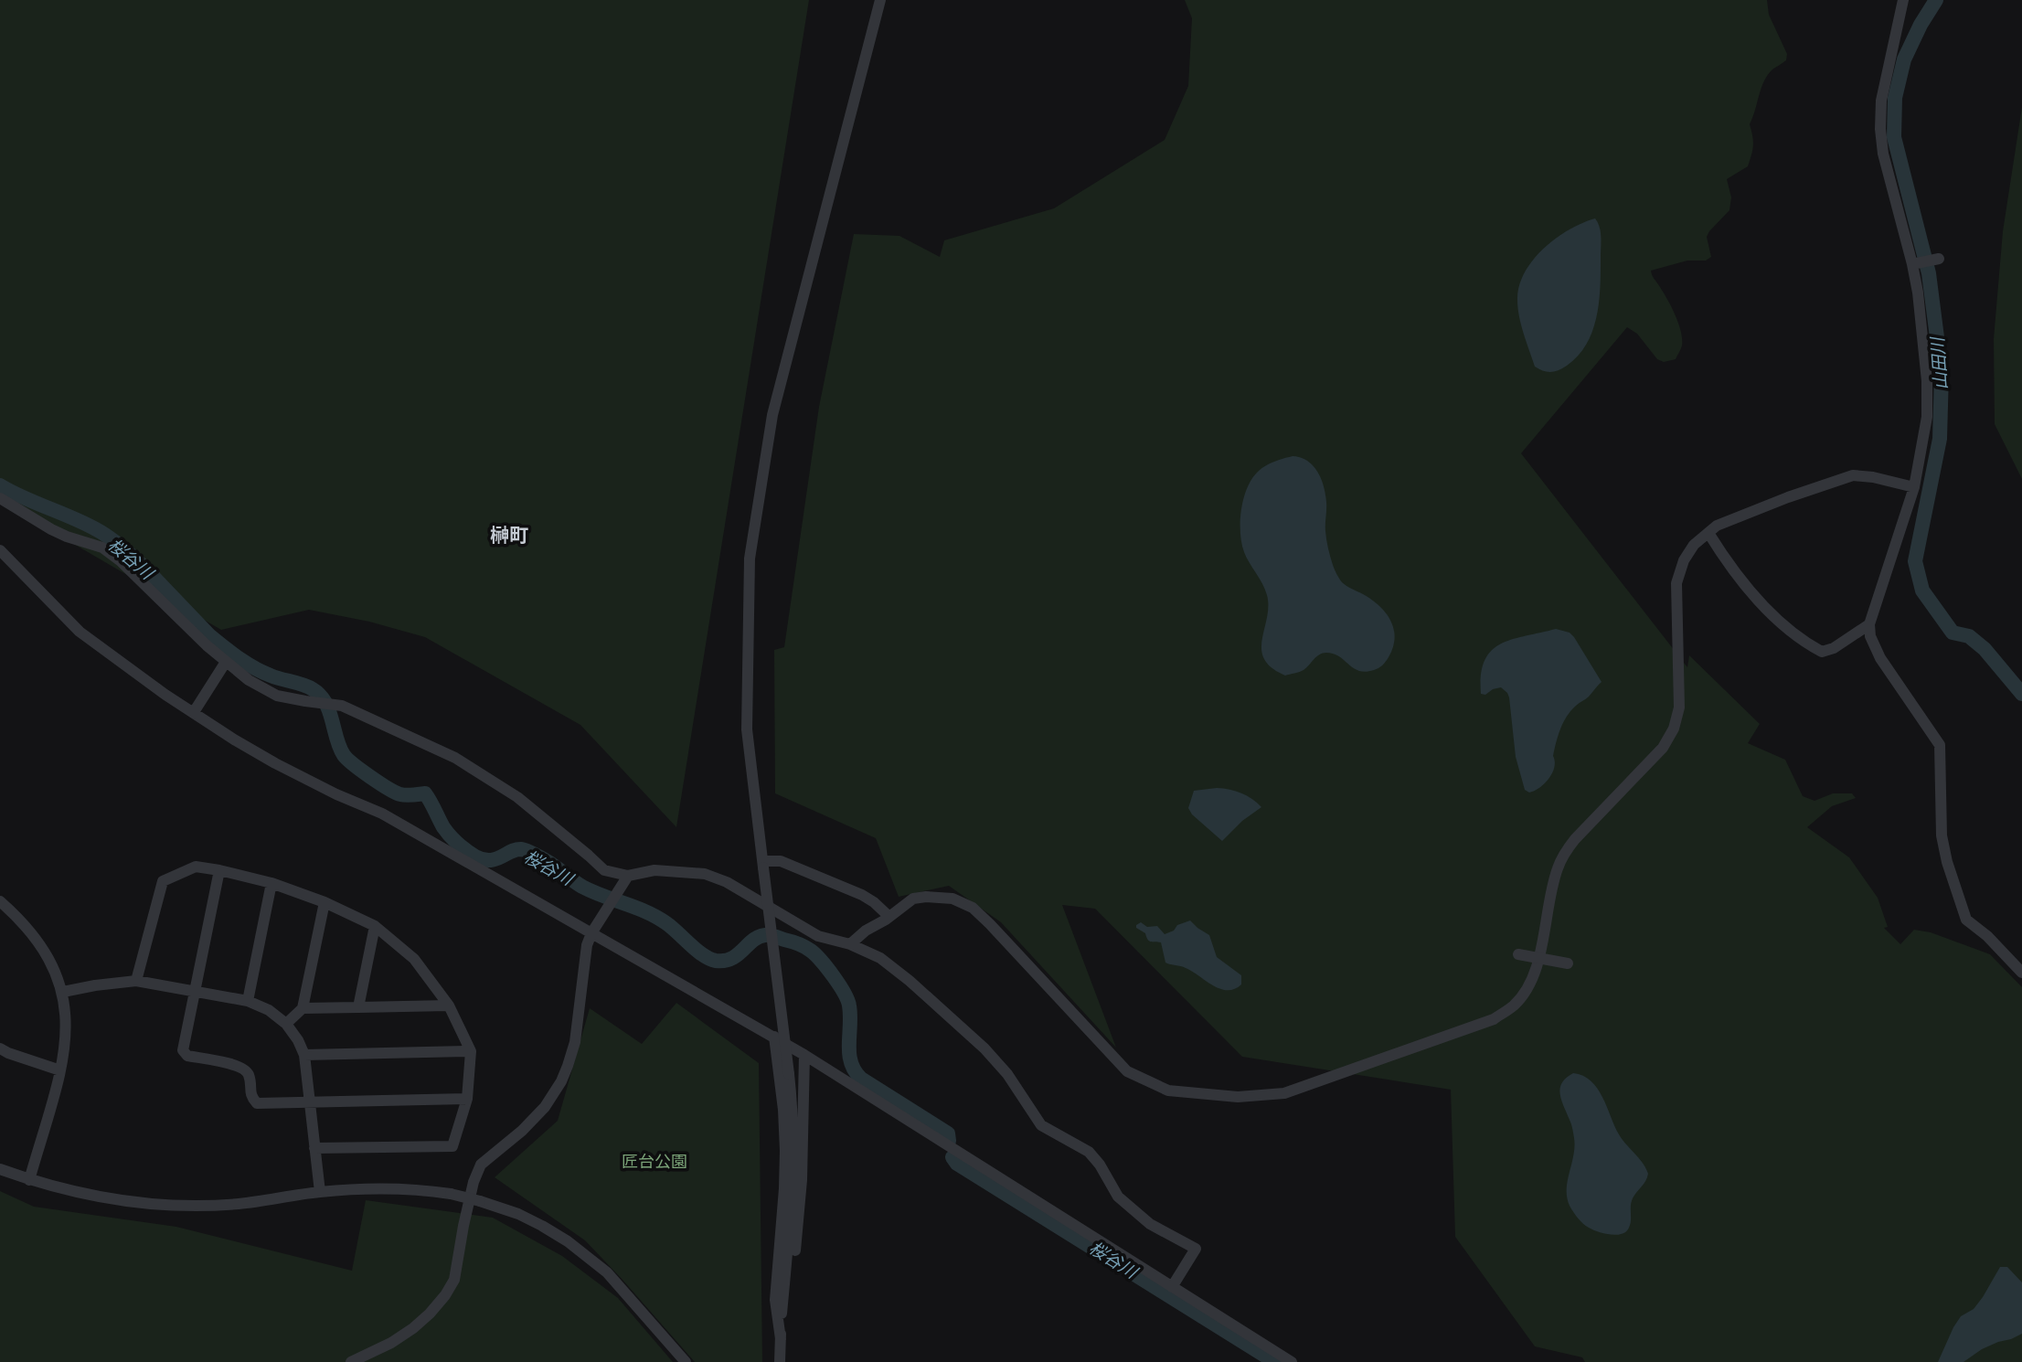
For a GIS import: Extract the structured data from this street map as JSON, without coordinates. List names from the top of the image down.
{
  "districts": ["榊町"],
  "water": ["山田川", "桜谷川"],
  "parks": ["匠台公園"]
}
